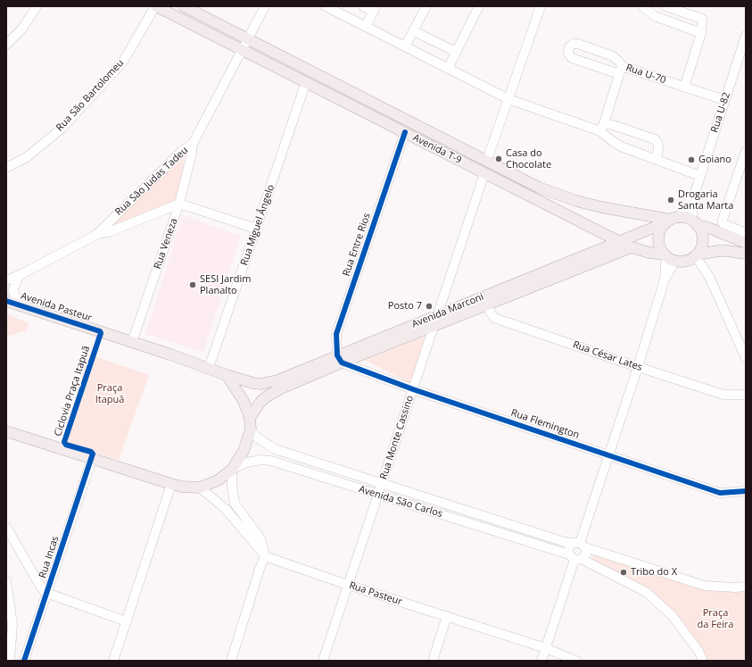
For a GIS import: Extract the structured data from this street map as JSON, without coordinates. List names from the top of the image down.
{
  "streets": {
    "main road": ["Avenida T-9", "Avenida Pasteur", "Avenida Marconi"],
    "street": [
      "Rua U-70",
      "Rua São Bartolomeu",
      "Rua U-82",
      "Rua São Judas Tadeu",
      "Rua Miguel Ângelo",
      "Rua Veneza",
      "Rua Entre Rios",
      "Rua César Lates",
      "Rua Flemington",
      "Rua Monte Cassino",
      "Avenida São Carlos",
      "Rua Incas",
      "Rua Pasteur"
    ],
    "cycle path": ["Ciclovia Praça Itapuã"]
  },
  "crossings": [
    ["Rua U-70", "Rua U-82"],
    ["Rua São Bartolomeu", "Avenida T-9"],
    ["Rua U-82", "Avenida T-9"],
    ["Rua U-82", "Avenida Marconi"],
    ["Avenida T-9", "Rua São Judas Tadeu"],
    ["Avenida T-9", "Rua Miguel Ângelo"],
    ["Avenida T-9", "Rua Entre Rios"],
    ["Avenida T-9", "Avenida Marconi"],
    ["Avenida T-9", "Rua Monte Cassino"],
    ["Rua São Judas Tadeu", "Rua Veneza"],
    ["Rua Miguel Ângelo", "Avenida Pasteur"],
    ["Rua Veneza", "Avenida Pasteur"],
    ["Rua Entre Rios", "Avenida Marconi"],
    ["Rua Entre Rios", "Rua Flemington"],
    ["Avenida Pasteur", "Avenida Marconi"],
    ["Avenida Marconi", "Rua César Lates"],
    ["Avenida Marconi", "Rua Flemington"],
    ["Avenida Marconi", "Rua Monte Cassino"],
    ["Rua Flemington", "Rua Monte Cassino"],
    ["Rua Monte Cassino", "Avenida São Carlos"],
    ["Rua Monte Cassino", "Rua Pasteur"]
  ],
  "parks": ["Praça Itapuã", "Praça da Feira"],
  "places": [
    "Casa do Chocolate",
    "Goiano",
    "Drogaria Santa Marta",
    "SESI Jardim Planalto",
    "Posto 7",
    "Tribo do X"
  ]
}
